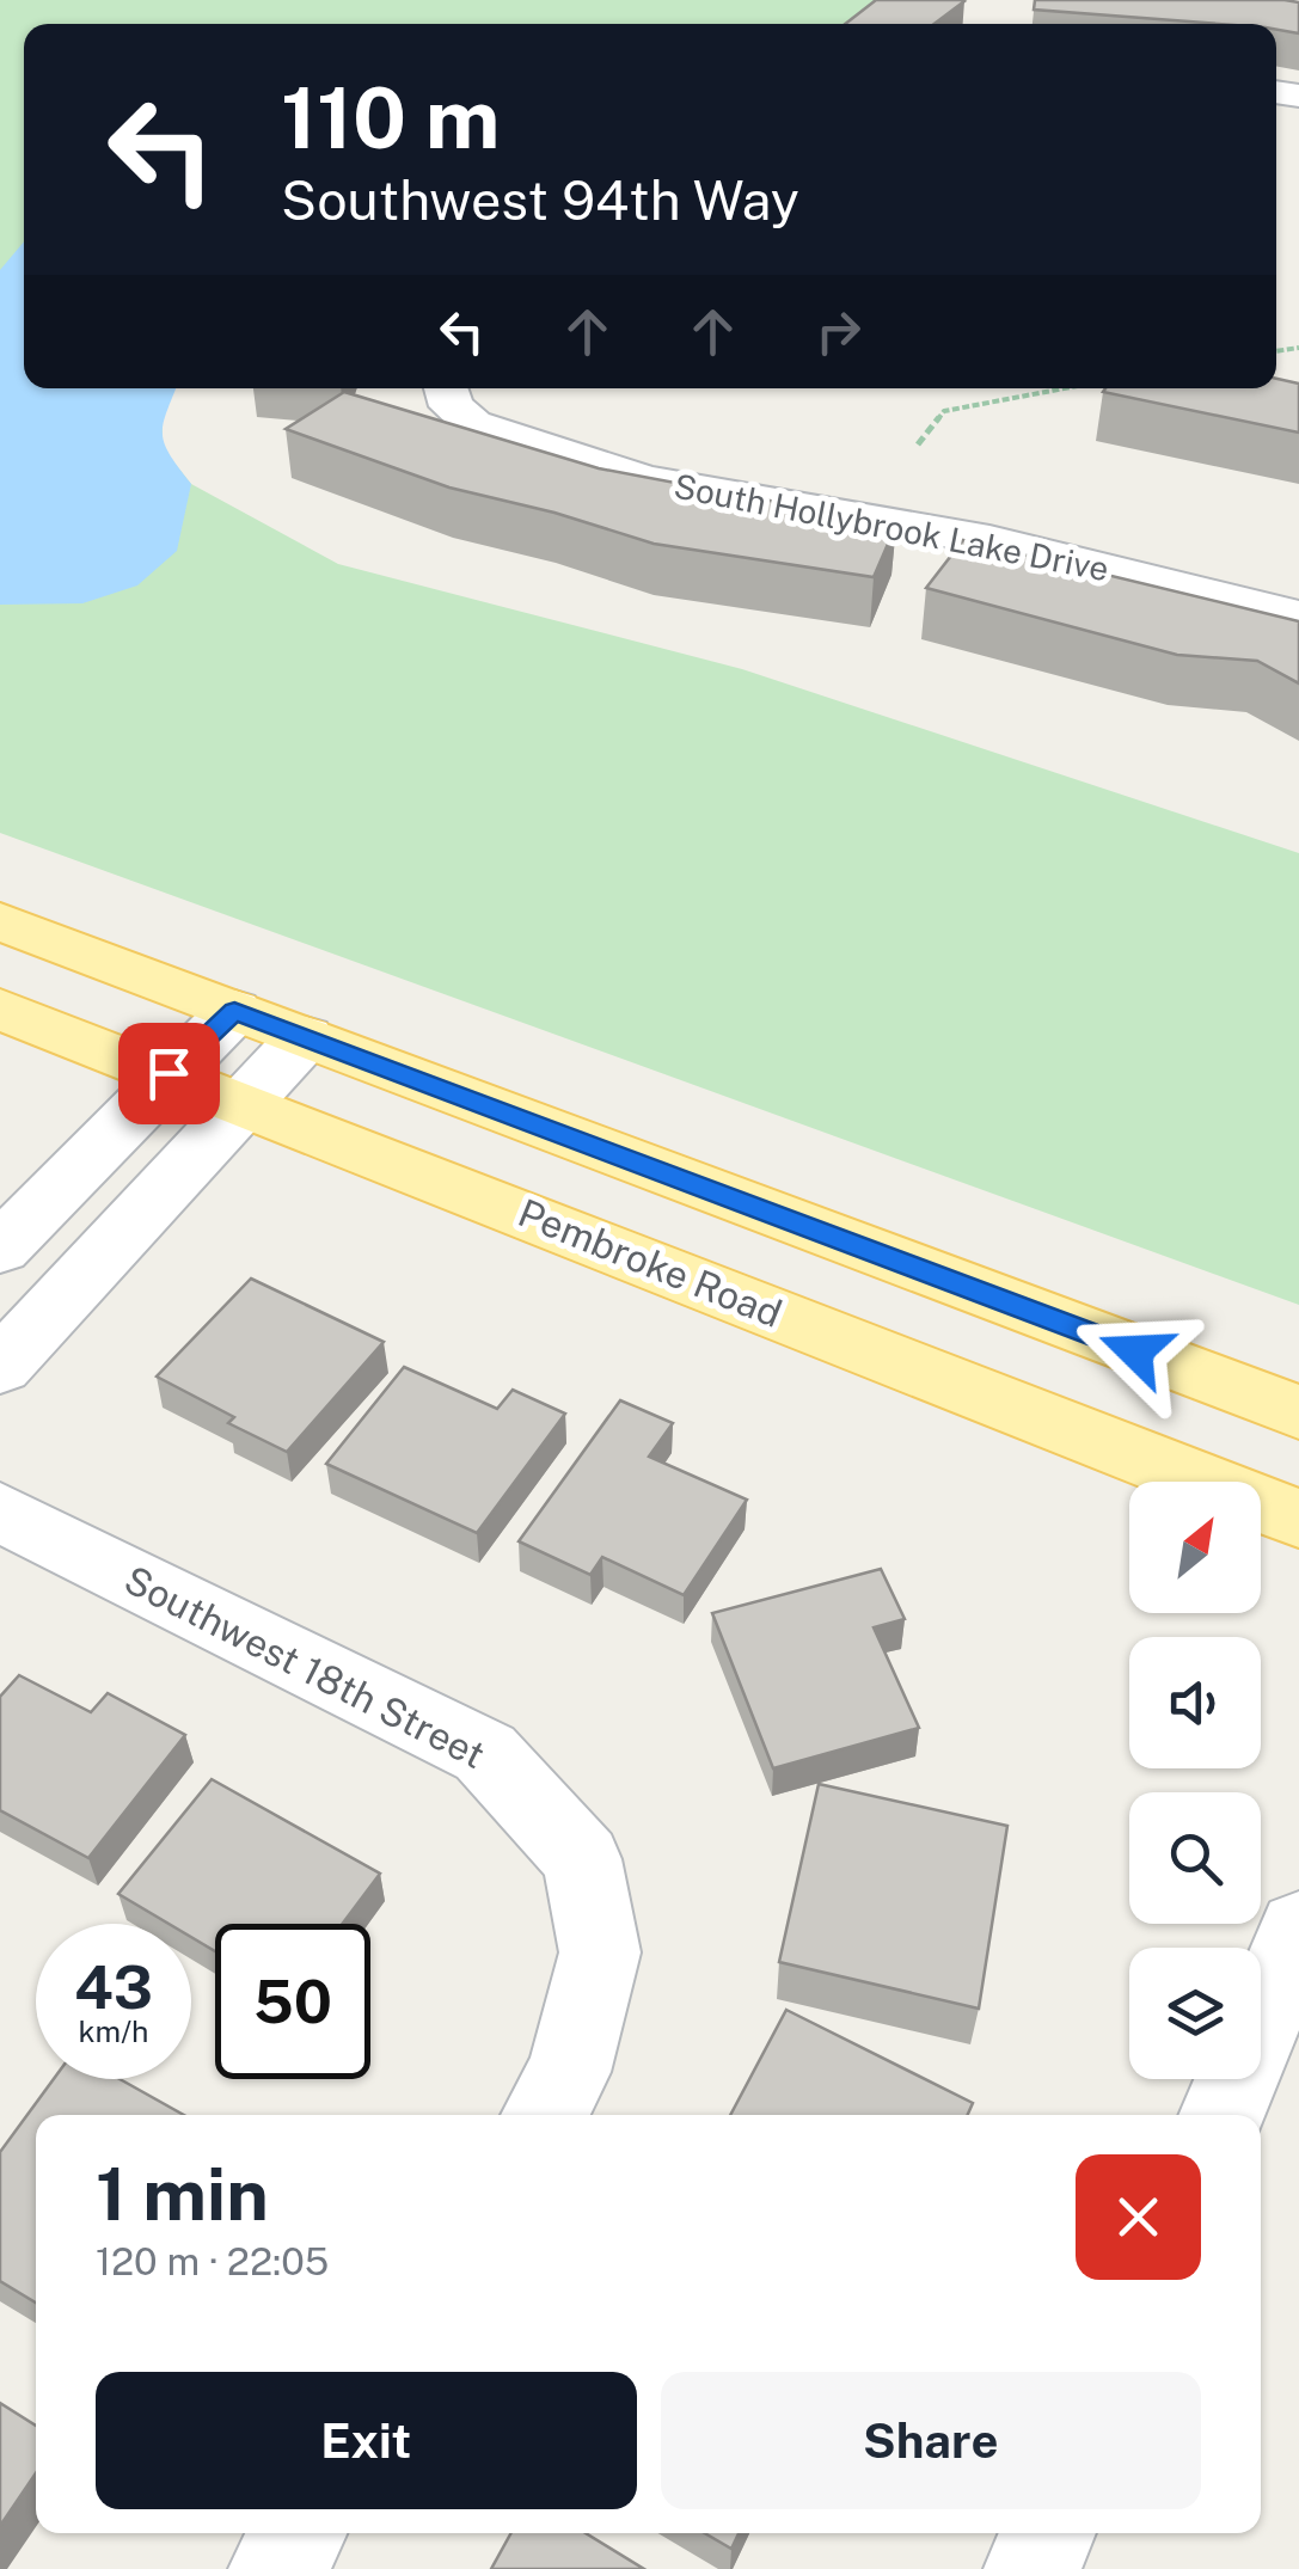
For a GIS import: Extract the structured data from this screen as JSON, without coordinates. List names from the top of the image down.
{
  "streets": {
    "main road": ["Pembroke Road"],
    "street": ["South Hollybrook Lake Drive", "Southwest 18th Street"]
  },
  "north": "top right",
  "page": {
    "turn": ["110 m", "Southwest 94th Way"],
    "speed": "43 km/h",
    "limit": "50",
    "heading": ["1 min", "120 m · 22:05"],
    "buttons": ["Exit", "Share"]
  }
}
